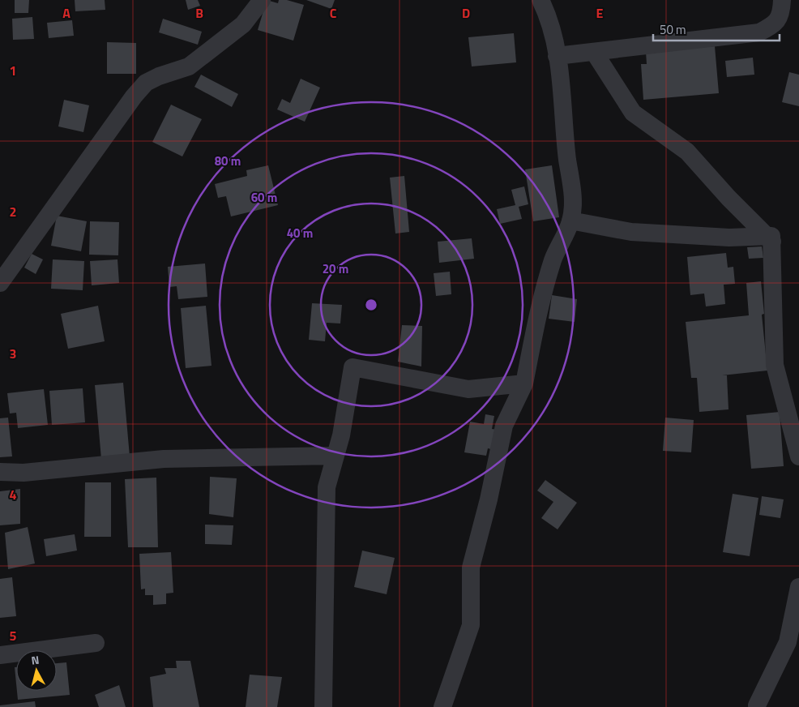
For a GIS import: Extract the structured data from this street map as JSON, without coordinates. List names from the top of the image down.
{
  "scale_bar": "50 m",
  "north": "top",
  "grid": {
    "columns": [
      "A",
      "B",
      "C",
      "D",
      "E"
    ],
    "rows": [
      "1",
      "2",
      "3",
      "4",
      "5"
    ]
  },
  "rings": [
    "80 m",
    "60 m",
    "40 m",
    "20 m"
  ]
}
